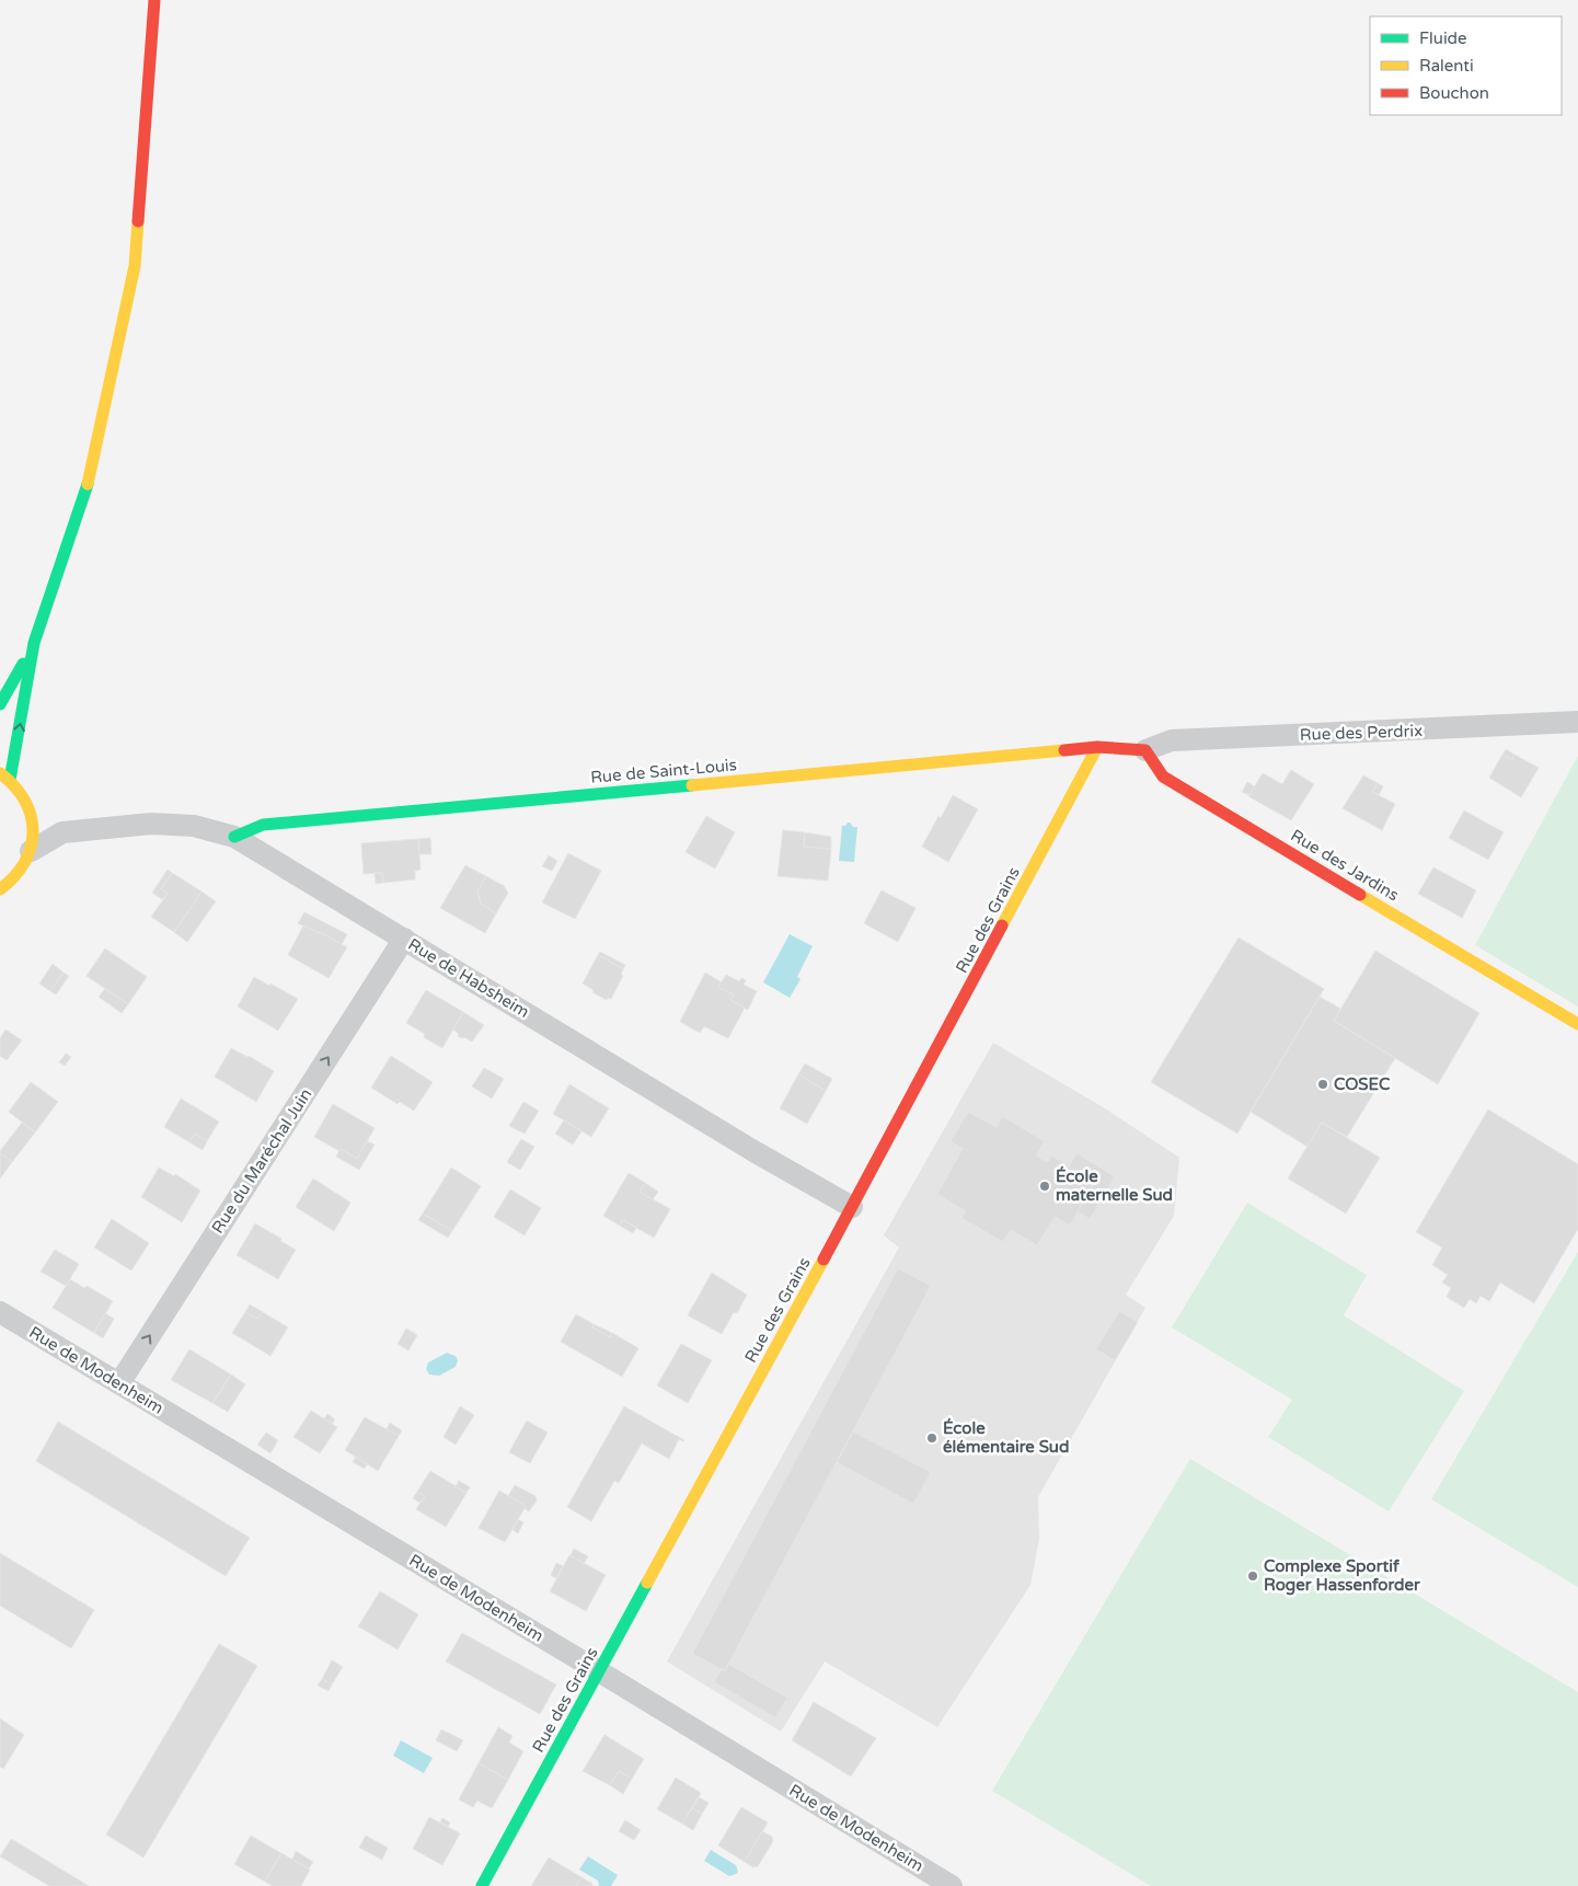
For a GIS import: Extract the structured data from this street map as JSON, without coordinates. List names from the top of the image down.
{
  "streets": {
    "street": [
      "Rue des Perdrix",
      "Rue de Saint-Louis",
      "Rue des Jardins",
      "Rue des Grains",
      "Rue de Habsheim",
      "Rue du Maréchal Juin",
      "Rue de Modenheim"
    ]
  },
  "crossings": [
    ["Rue des Perdrix", "Rue des Jardins"],
    ["Rue de Saint-Louis", "Rue des Grains"],
    ["Rue de Saint-Louis", "Rue de Habsheim"],
    ["Rue des Grains", "Rue de Habsheim"],
    ["Rue des Grains", "Rue de Modenheim"],
    ["Rue de Habsheim", "Rue du Maréchal Juin"],
    ["Rue du Maréchal Juin", "Rue de Modenheim"]
  ],
  "one_way": ["Rue du Maréchal Juin"],
  "places": [
    "COSEC",
    "École maternelle Sud",
    "École élémentaire Sud",
    "Complexe Sportif Roger Hassenforder"
  ],
  "legend": ["Fluide", "Ralenti", "Bouchon"]
}
